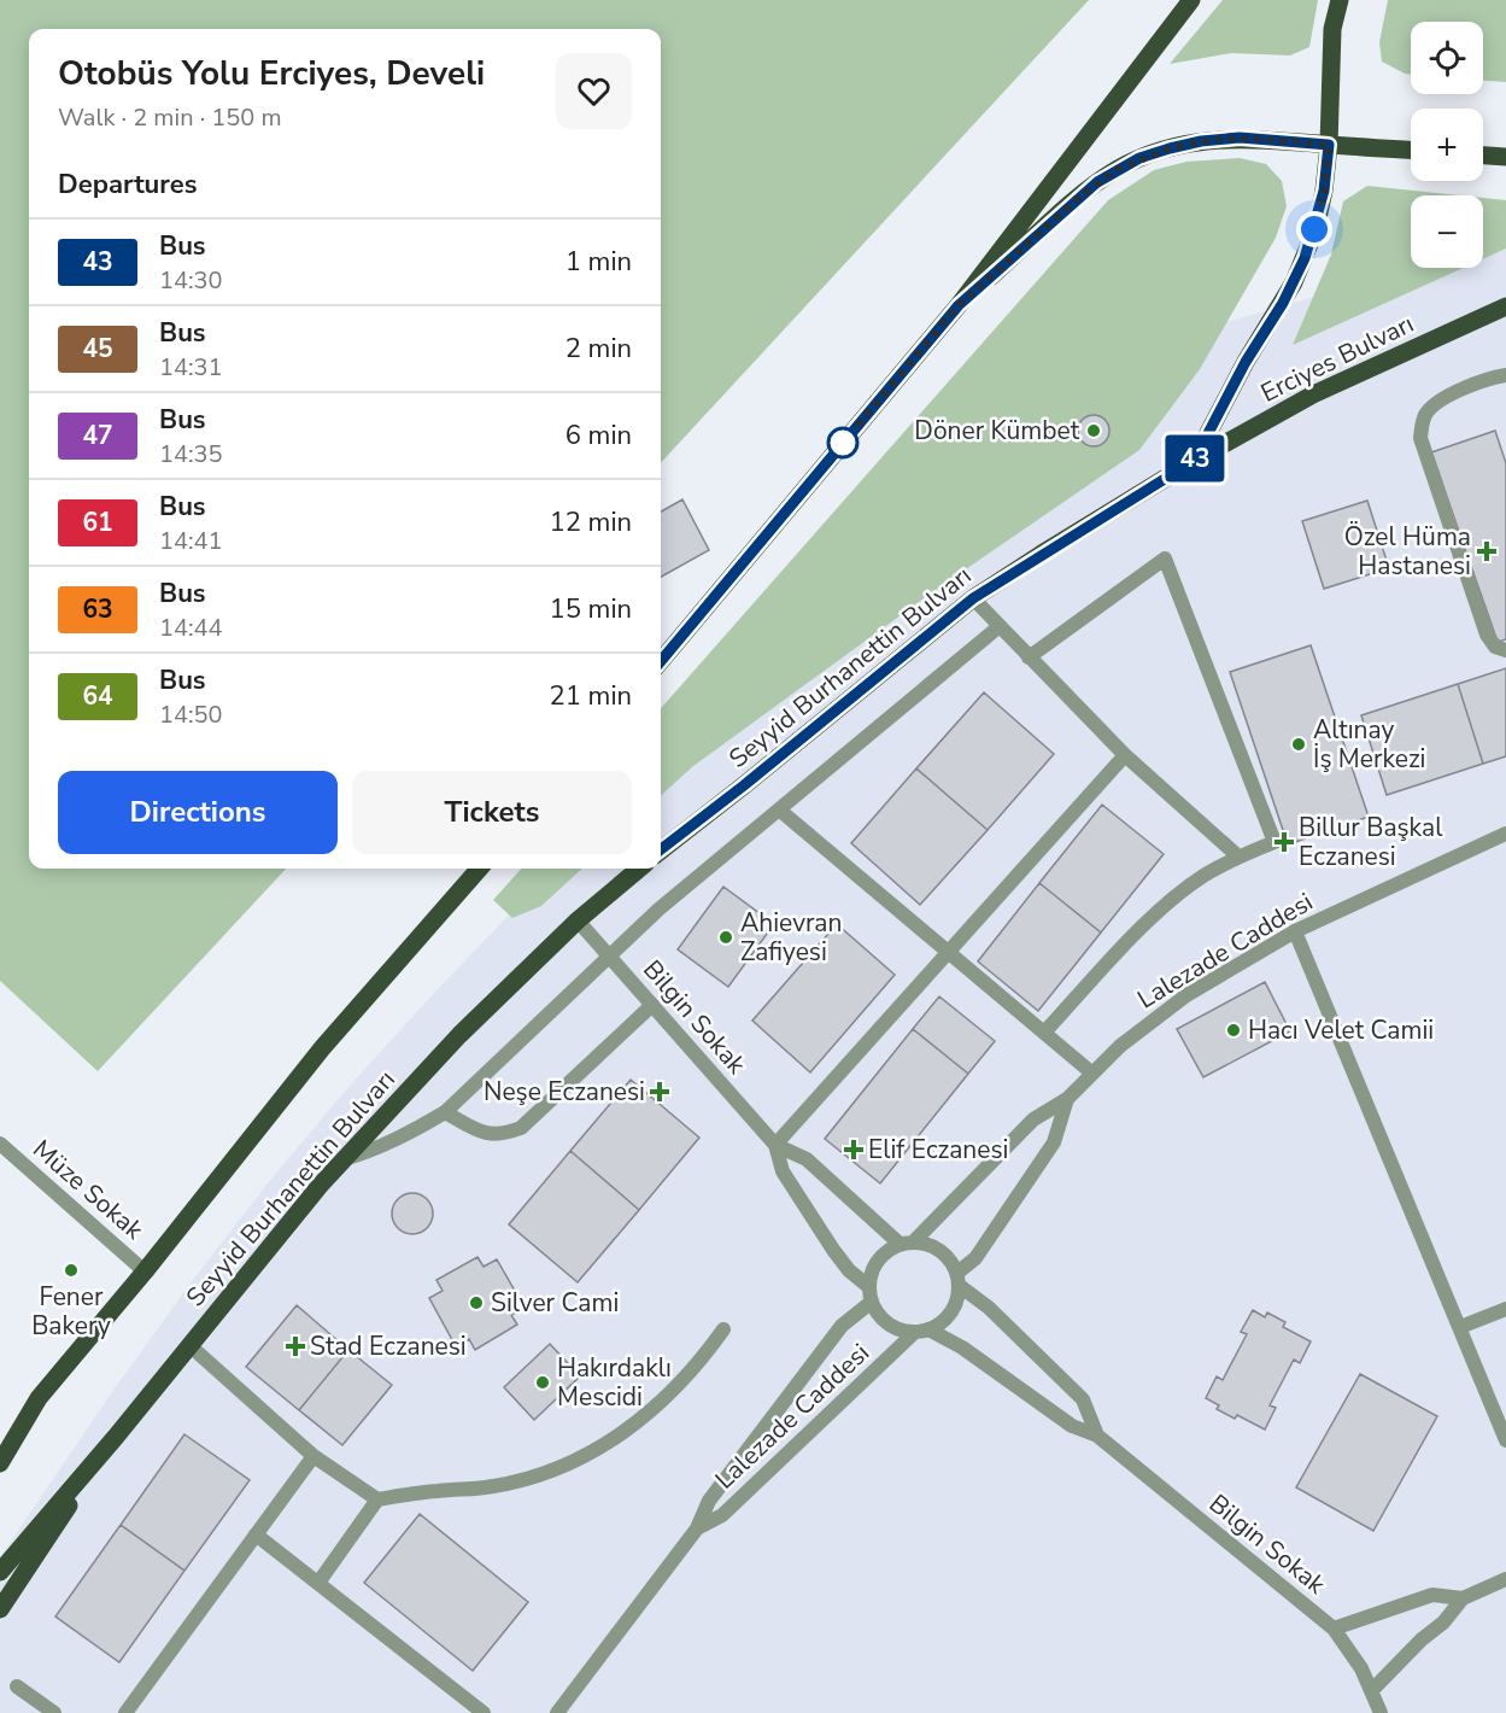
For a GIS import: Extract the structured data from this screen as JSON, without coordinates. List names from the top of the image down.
{
  "streets": {
    "main road": ["Erciyes Bulvarı", "Seyyid Burhanettin Bulvarı"],
    "street": ["Lalezade Caddesi", "Bilgin Sokak", "Müze Sokak"]
  },
  "crossings": [
    ["Erciyes Bulvarı", "Seyyid Burhanettin Bulvarı"],
    ["Seyyid Burhanettin Bulvarı", "Bilgin Sokak"],
    ["Lalezade Caddesi", "Bilgin Sokak"]
  ],
  "places": {
    "other": [
      "Döner Kümbet",
      "Altınay İş Merkezi",
      "Ahievran Zafiyesi",
      "Hacı Velet Camii",
      "Fener Bakery",
      "Silver Cami",
      "Hakırdaklı Mescidi"
    ],
    "health": [
      "Özel Hüma Hastanesi",
      "Billur Başkal Eczanesi",
      "Neşe Eczanesi",
      "Elif Eczanesi",
      "Stad Eczanesi"
    ]
  },
  "lines": ["bus line 43"],
  "page": {
    "on_map": "43",
    "map_buttons": ["+", "−"],
    "heading": [
      ["Otobüs Yolu Erciyes, Develi", "Walk · 2 min · 150 m"],
      "Departures"
    ],
    "list": [
      {
        "mark": "43",
        "name": "Bus",
        "note": "14:30",
        "value": "1 min"
      },
      {
        "mark": "45",
        "name": "Bus",
        "note": "14:31",
        "value": "2 min"
      },
      {
        "mark": "47",
        "name": "Bus",
        "note": "14:35",
        "value": "6 min"
      },
      {
        "mark": "61",
        "name": "Bus",
        "note": "14:41",
        "value": "12 min"
      },
      {
        "mark": "63",
        "name": "Bus",
        "note": "14:44",
        "value": "15 min"
      },
      {
        "mark": "64",
        "name": "Bus",
        "note": "14:50",
        "value": "21 min"
      }
    ],
    "buttons": ["Directions", "Tickets"]
  }
}
